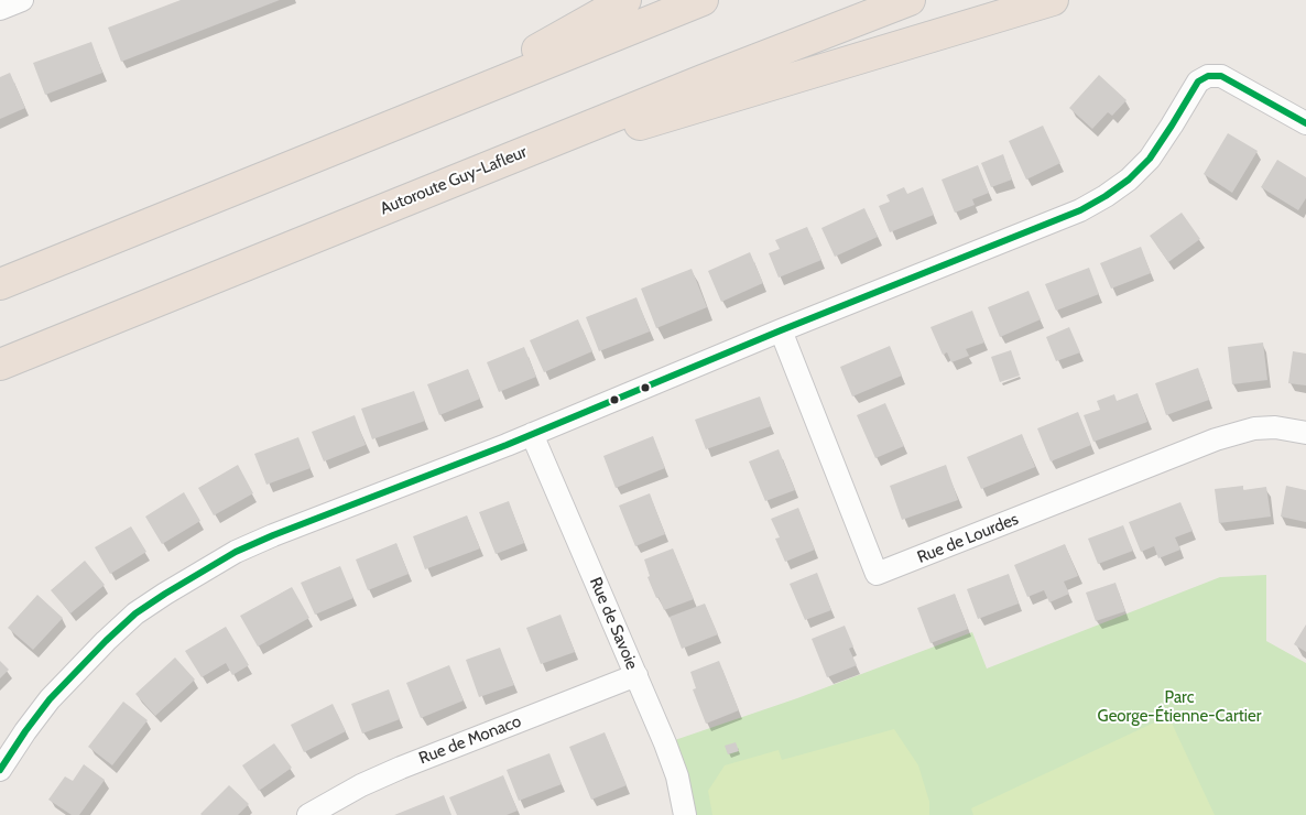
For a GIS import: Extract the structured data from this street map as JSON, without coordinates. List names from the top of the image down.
{
  "streets": {
    "highway": ["Autoroute Guy-Lafleur"],
    "street": ["Rue de Lourdes", "Rue de Savoie", "Rue de Monaco"]
  },
  "crossings": [
    ["Rue de Savoie", "Rue de Monaco"]
  ],
  "parks": ["Parc George-Étienne-Cartier"]
}
